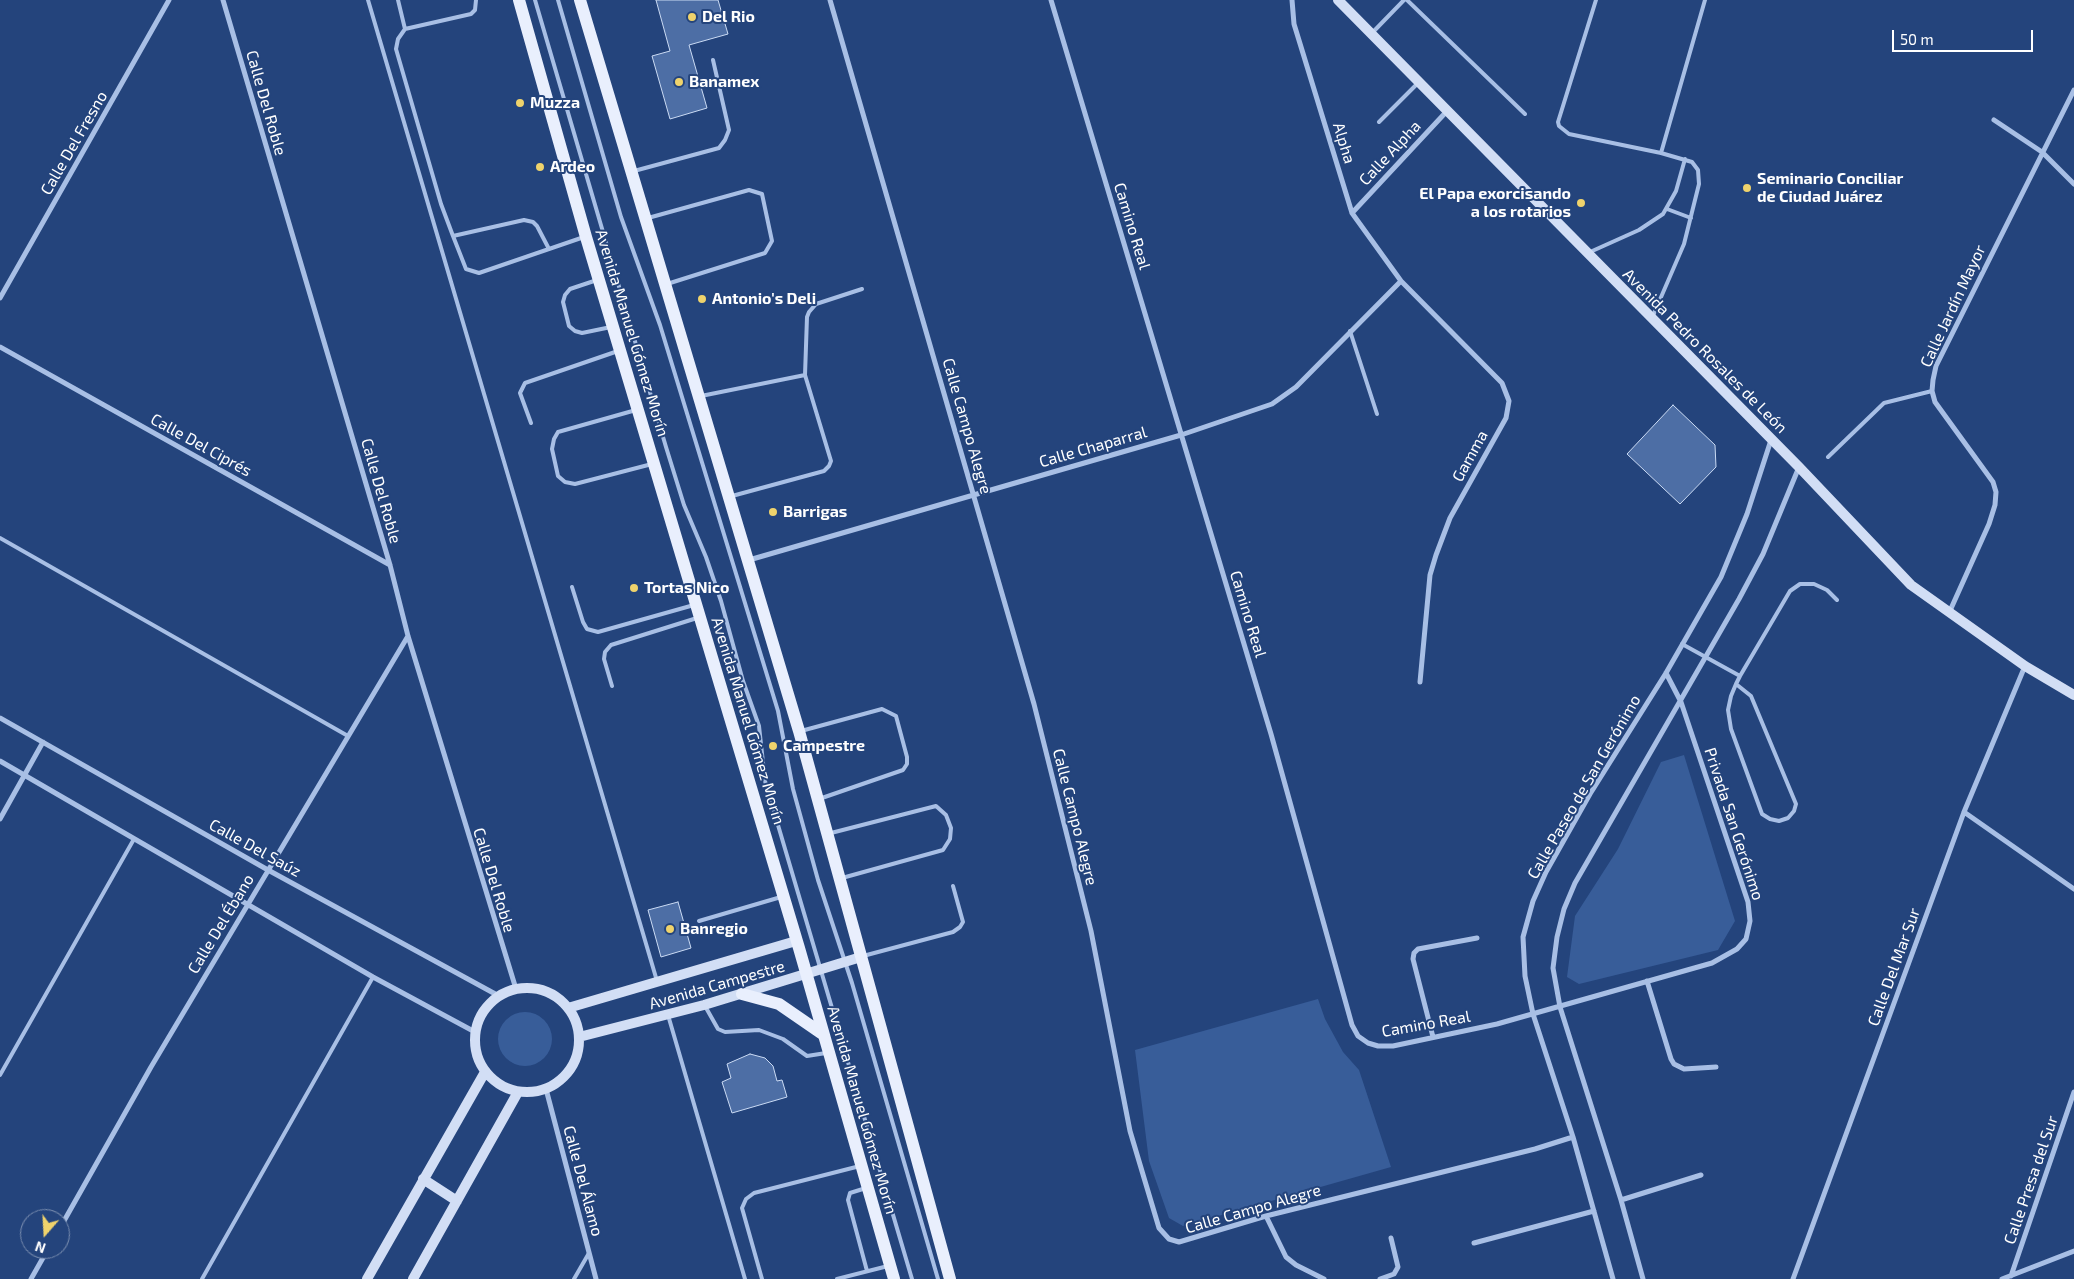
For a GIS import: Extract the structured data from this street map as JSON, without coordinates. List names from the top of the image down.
{
  "streets": {
    "main road": ["Avenida Manuel Gómez Morín"],
    "street": [
      "Calle Del Roble",
      "Calle Del Fresno",
      "Alpha",
      "Calle Alpha",
      "Camino Real",
      "Calle Jardín Mayor",
      "Avenida Pedro Rosales de León",
      "Calle Campo Alegre",
      "Calle Del Ciprés",
      "Calle Chaparral",
      "Gamma",
      "Calle Paseo de San Gerónimo",
      "Privada San Gerónimo",
      "Calle Del Saúz",
      "Calle Del Ébano",
      "Calle Del Mar Sur",
      "Avenida Campestre",
      "Calle Presa del Sur",
      "Calle Del Álamo"
    ]
  },
  "crossings": [
    ["Calle Del Roble", "Calle Del Ciprés"],
    ["Calle Del Roble", "Calle Del Saúz"],
    ["Calle Del Roble", "Calle Del Ébano"],
    ["Calle Del Roble", "Avenida Campestre"],
    ["Calle Del Roble", "Calle Del Álamo"],
    ["Alpha", "Calle Alpha"],
    ["Alpha", "Calle Chaparral"],
    ["Alpha", "Gamma"],
    ["Calle Alpha", "Avenida Pedro Rosales de León"],
    ["Camino Real", "Calle Chaparral"],
    ["Camino Real", "Calle Paseo de San Gerónimo"],
    ["Camino Real", "Privada San Gerónimo"],
    ["Calle Jardín Mayor", "Avenida Pedro Rosales de León"],
    ["Avenida Manuel Gómez Morín", "Avenida Campestre"],
    ["Avenida Pedro Rosales de León", "Calle Paseo de San Gerónimo"],
    ["Avenida Pedro Rosales de León", "Calle Del Mar Sur"],
    ["Calle Campo Alegre", "Calle Chaparral"],
    ["Calle Campo Alegre", "Calle Paseo de San Gerónimo"],
    ["Calle Chaparral", "Gamma"],
    ["Calle Paseo de San Gerónimo", "Privada San Gerónimo"],
    ["Calle Del Saúz", "Calle Del Ébano"],
    ["Calle Del Saúz", "Avenida Campestre"],
    ["Calle Del Saúz", "Calle Del Álamo"],
    ["Avenida Campestre", "Calle Del Álamo"]
  ],
  "places": [
    "Del Rio",
    "Banamex",
    "Muzza",
    "Ardeo",
    "Seminario Conciliar de Ciudad Juárez",
    "El Papa exorcisando a los rotarios",
    "Antonio's Deli",
    "Barrigas",
    "Tortas Nico",
    "Campestre",
    "Banregio"
  ],
  "scale_bar": "50 m",
  "north": "bottom"
}
